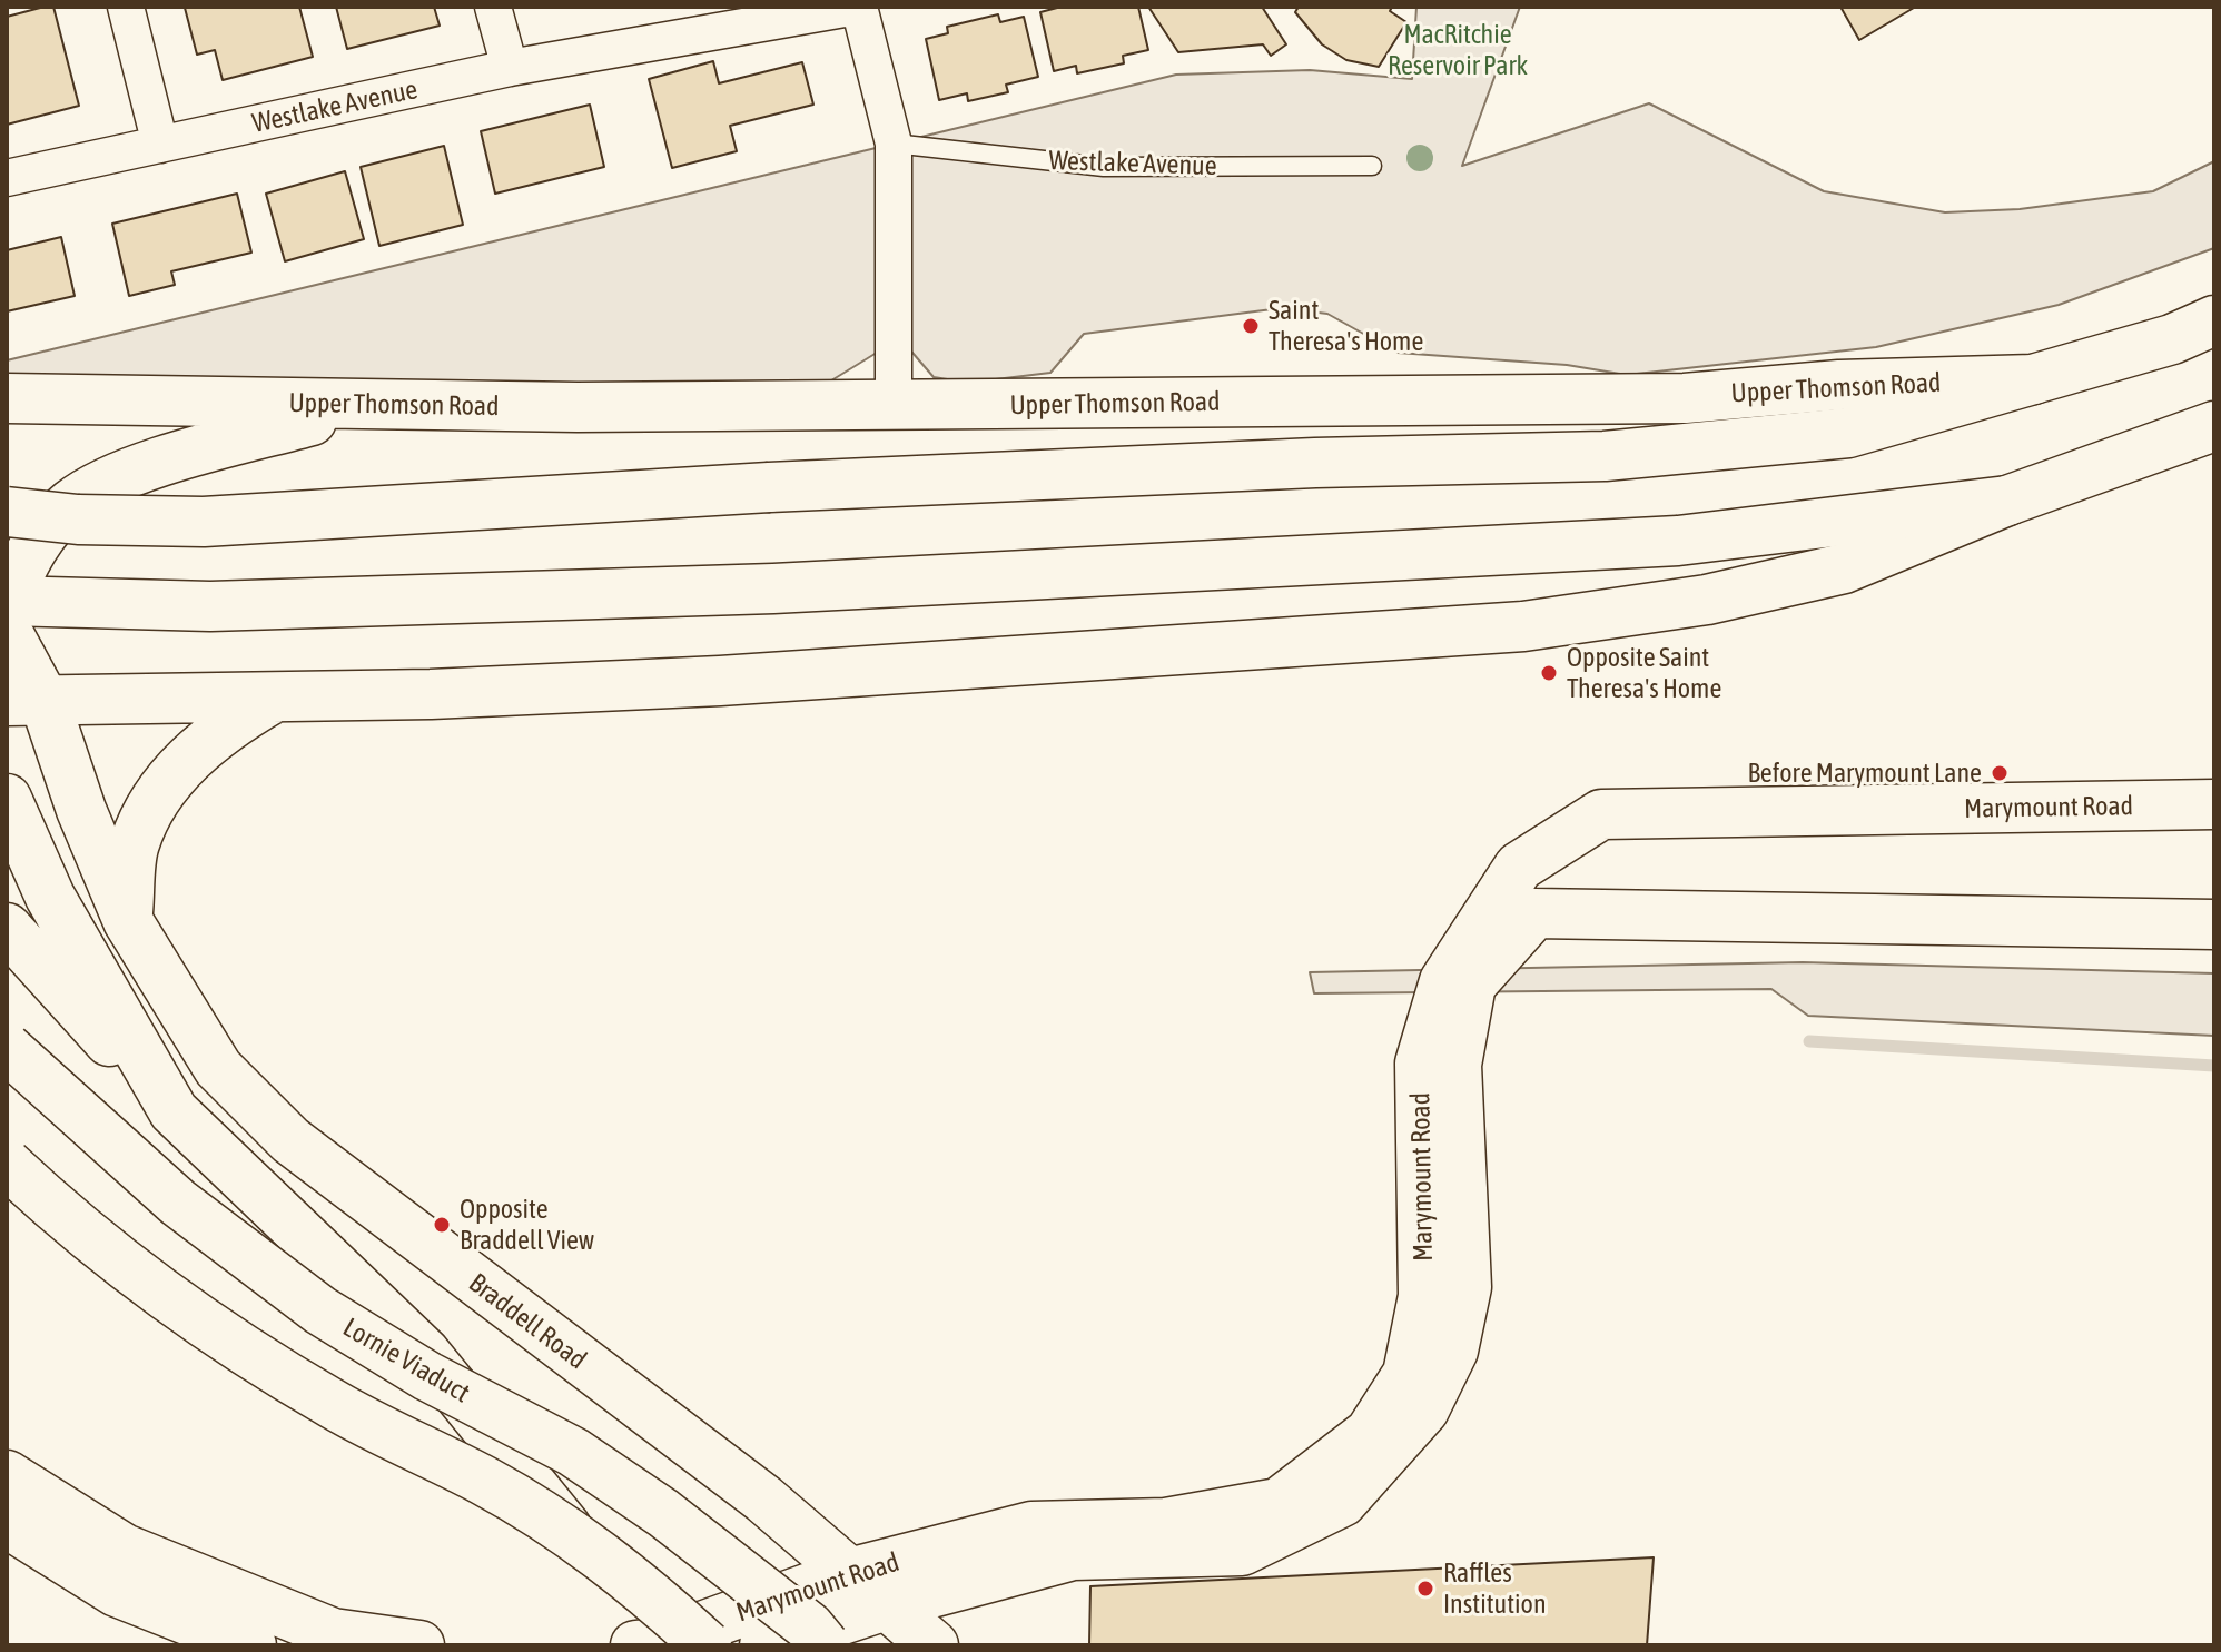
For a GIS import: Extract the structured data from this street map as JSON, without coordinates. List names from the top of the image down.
{
  "streets": {
    "main road": [
      "Upper Thomson Road",
      "Marymount Road",
      "Braddell Road",
      "Lornie Viaduct"
    ],
    "street": ["Westlake Avenue"]
  },
  "crossings": [
    ["Westlake Avenue", "Upper Thomson Road"],
    ["Marymount Road", "Braddell Road"]
  ],
  "parks": ["MacRitchie Reservoir Park"],
  "places": [
    "Saint Theresa's Home",
    "Opposite Saint Theresa's Home",
    "Before Marymount Lane",
    "Opposite Braddell View",
    "Raffles Institution"
  ]
}
